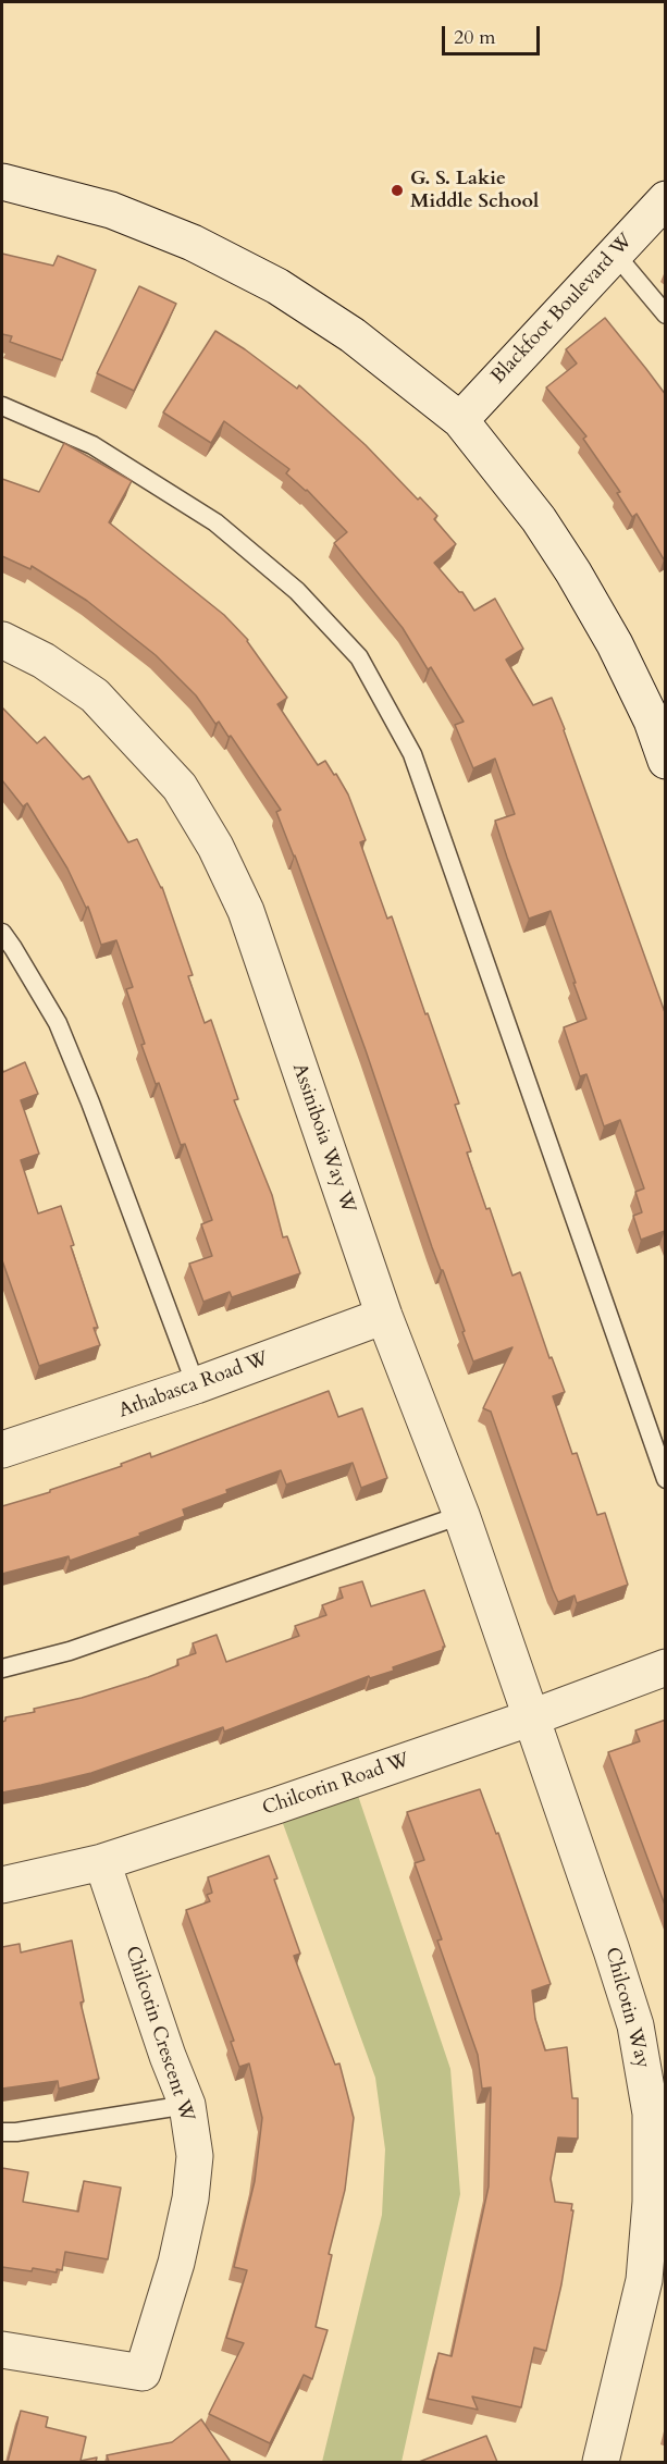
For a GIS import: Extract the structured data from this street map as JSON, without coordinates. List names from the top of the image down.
{
  "streets": {
    "street": [
      "Blackfoot Boulevard W",
      "Assiniboia Way W",
      "Athabasca Road W",
      "Chilcotin Road W",
      "Chilcotin Way",
      "Chilcotin Crescent W"
    ]
  },
  "crossings": [
    ["Assiniboia Way W", "Athabasca Road W"],
    ["Assiniboia Way W", "Chilcotin Road W"],
    ["Assiniboia Way W", "Chilcotin Way"],
    ["Chilcotin Road W", "Chilcotin Way"],
    ["Chilcotin Road W", "Chilcotin Crescent W"]
  ],
  "places": ["G. S. Lakie Middle School"],
  "scale_bar": "20 m"
}
